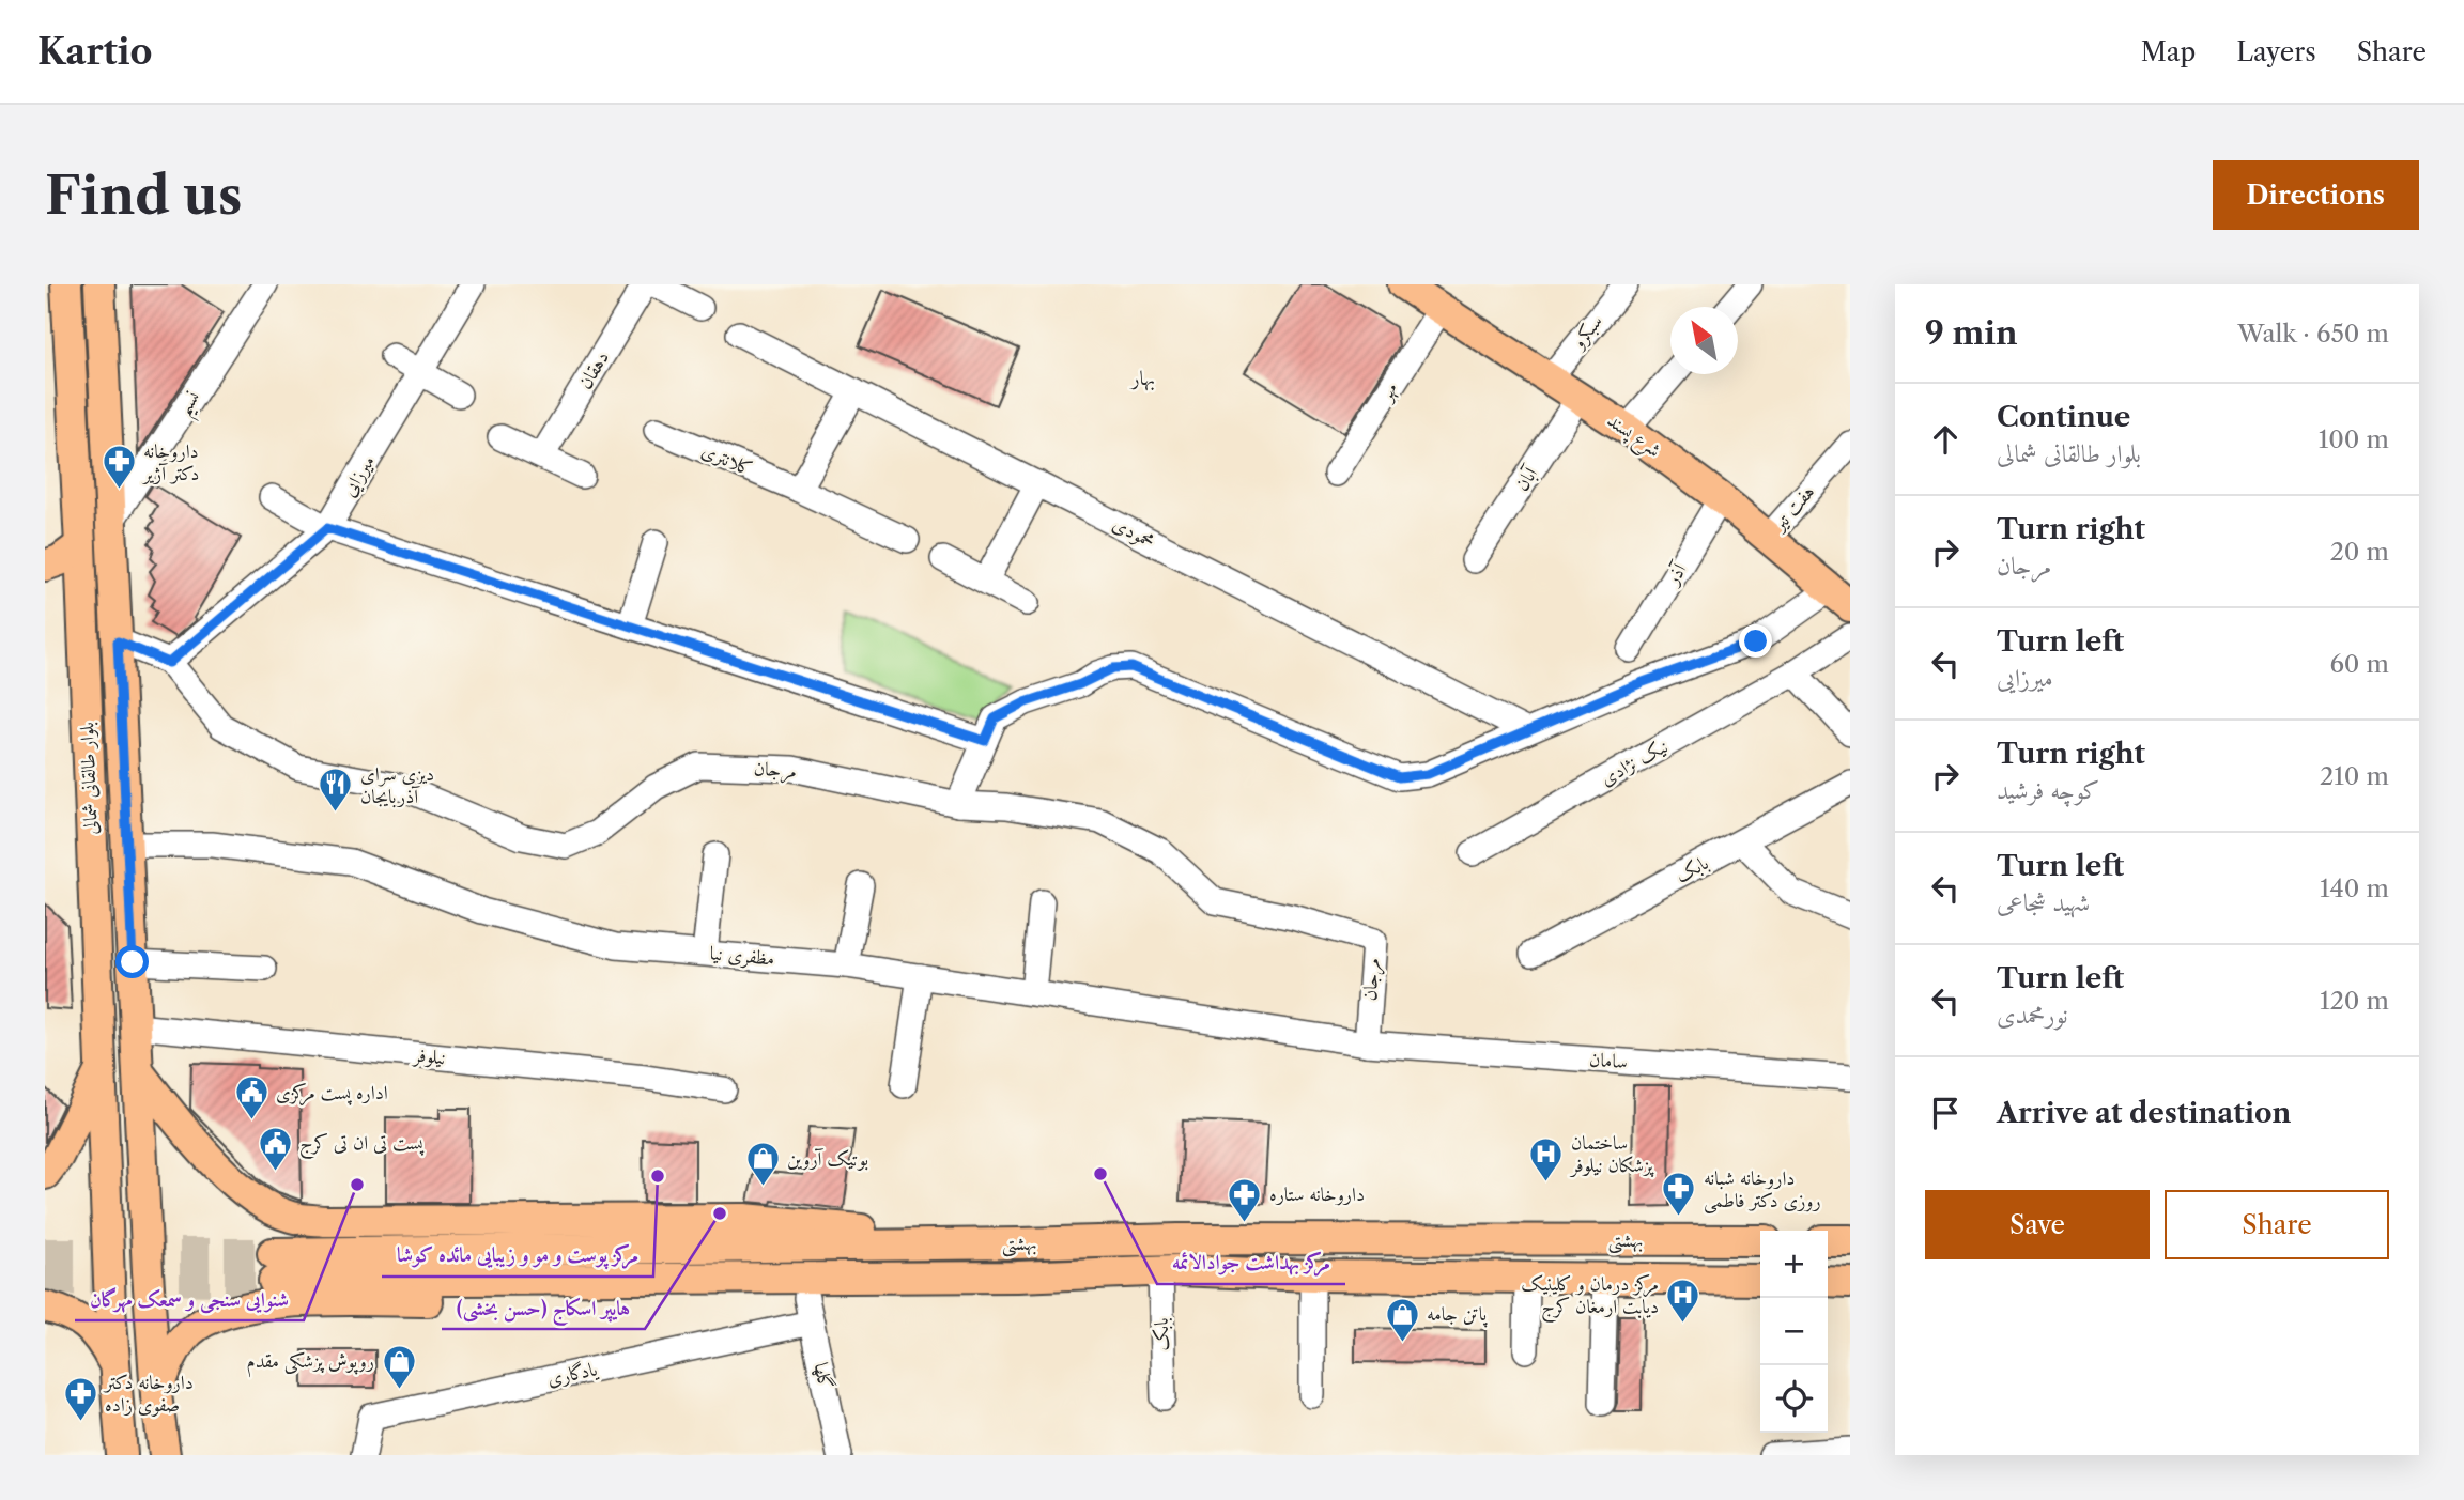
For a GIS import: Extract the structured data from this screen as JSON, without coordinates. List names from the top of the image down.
{
  "streets": {
    "main road": ["شرع پسند", "بلوار طالقانی شمالی", "بهشتى"],
    "street": [
      "سبکرو",
      "دهقان",
      "مهر",
      "نسیم",
      "کلانتری",
      "میرزایی",
      "آبان",
      "هفت تیر",
      "محمودی",
      "آذر",
      "نیک نژادی",
      "مرجان",
      "بابک",
      "مظفری نیا",
      "نیلوفر",
      "سامان",
      "یادگاری",
      "گلها"
    ]
  },
  "crossings": [
    ["سبکرو", "شرع پسند"],
    ["مهر", "شرع پسند"],
    ["نسیم", "بلوار طالقانی شمالی"],
    ["شرع پسند", "آبان"],
    ["شرع پسند", "هفت تیر"],
    ["شرع پسند", "آذر"],
    ["میرزایی", "مرجان"],
    ["مرجان", "بلوار طالقانی شمالی"],
    ["مرجان", "مظفری نیا"],
    ["مرجان", "سامان"],
    ["بلوار طالقانی شمالی", "مظفری نیا"],
    ["بلوار طالقانی شمالی", "نیلوفر"],
    ["بابک", "بهشتى"],
    ["مظفری نیا", "سامان"],
    ["یادگاری", "گلها"]
  ],
  "districts": ["بهار"],
  "places": {
    "pharmacy": [
      "داروخانه دکتر آژیر",
      "داروخانه شبانه روزی دکتر فاطمی",
      "داروخانه ستاره",
      "داروخانه دکتر صفوی زاده"
    ],
    "restaurant": ["دیزی سرای آذربایجان"],
    "public building": ["اداره پست مرکزی", "پست تی ان تی کرج"],
    "other": [
      "مرکز بهداشت جوادالائمه",
      "مرکز پوست و مو و زیبایی مائده کوشا",
      "شنوایی سنجی و سمعک مهرگان",
      "هایپر اسکاج (حسن بخشی)"
    ],
    "hospital": ["ساختمان پزشکان نیلوفر", "مرکز درمان و کلینیک دیابت ارمغان کرج"],
    "shop": ["بوتیک آروین", "پاتن جامه", "روپوش پزشکی مقدم"]
  },
  "north": "top left",
  "page": {
    "header": "Kartio",
    "nav": ["Map", "Layers", "Share"],
    "buttons": [
      "Directions",
      ["Save", "Share"]
    ],
    "title": "Find us",
    "heading": ["9 min", "Walk · 650 m"],
    "list": [
      ["Continue", "بلوار طالقانی شمالی", "100 m"],
      ["Turn right", "مرجان", "20 m"],
      ["Turn left", "میرزایی", "60 m"],
      ["Turn right", "كوچه فرشيد", "210 m"],
      ["Turn left", "شهید شجاعی", "140 m"],
      ["Turn left", "نورمحمدی", "120 m"],
      "Arrive at destination"
    ],
    "map_buttons": ["+", "−"]
  }
}
